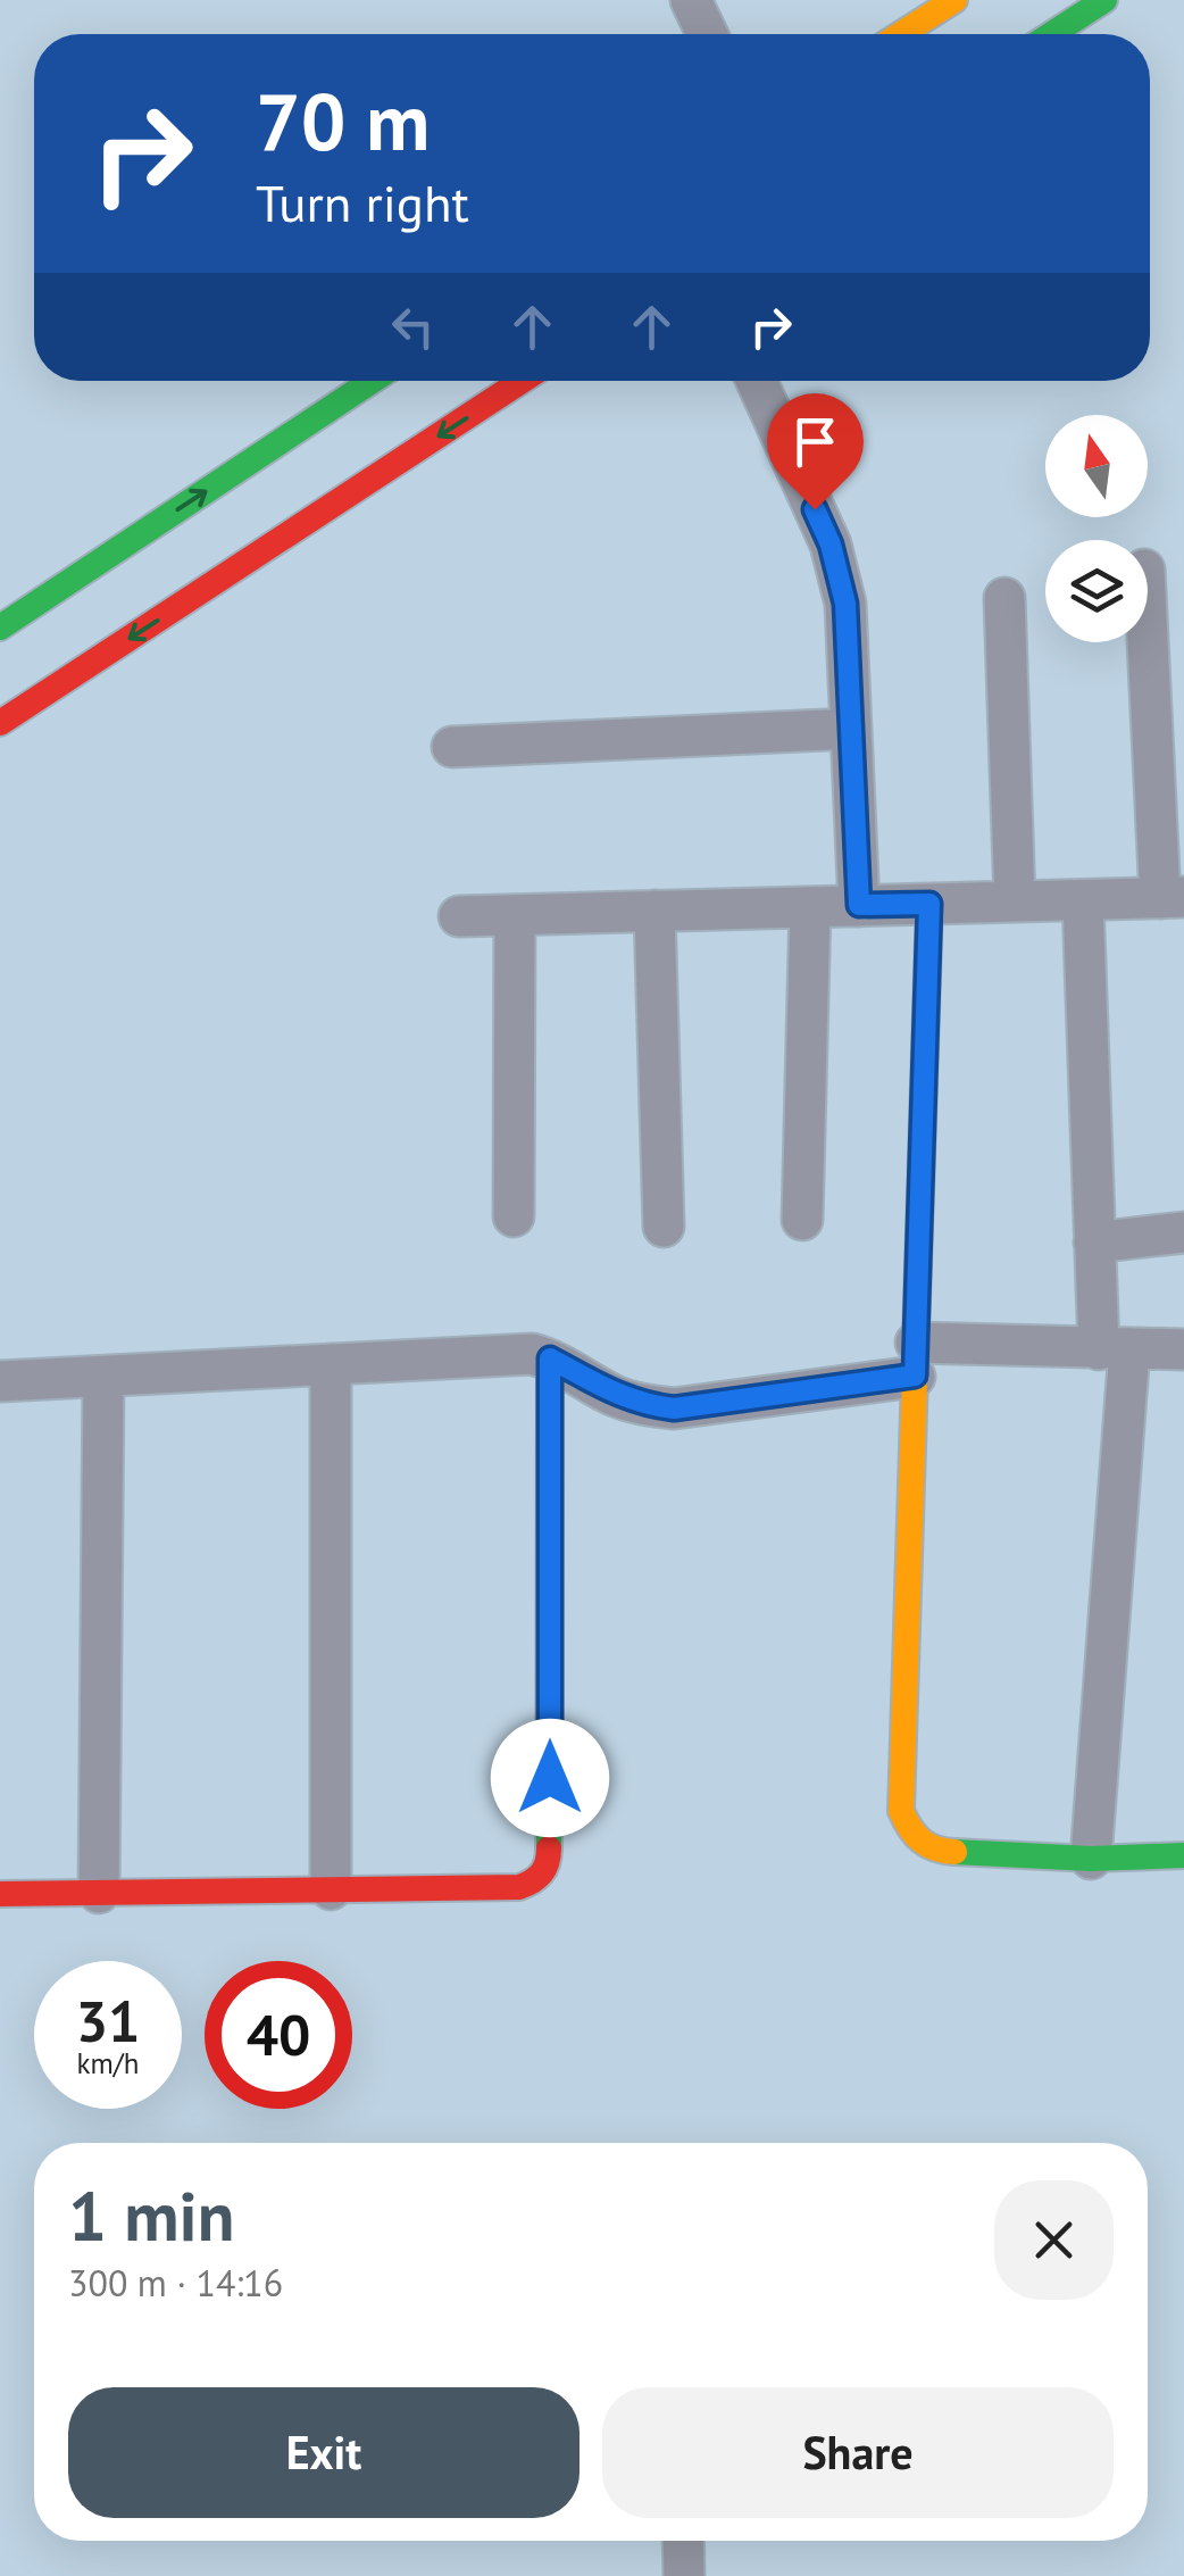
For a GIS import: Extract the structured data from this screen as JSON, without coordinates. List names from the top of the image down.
{
  "north": "top",
  "page": {
    "turn": ["70 m", "Turn right"],
    "speed": "31 km/h",
    "limit": "40",
    "heading": ["1 min", "300 m · 14:16"],
    "buttons": ["Exit", "Share"]
  }
}
